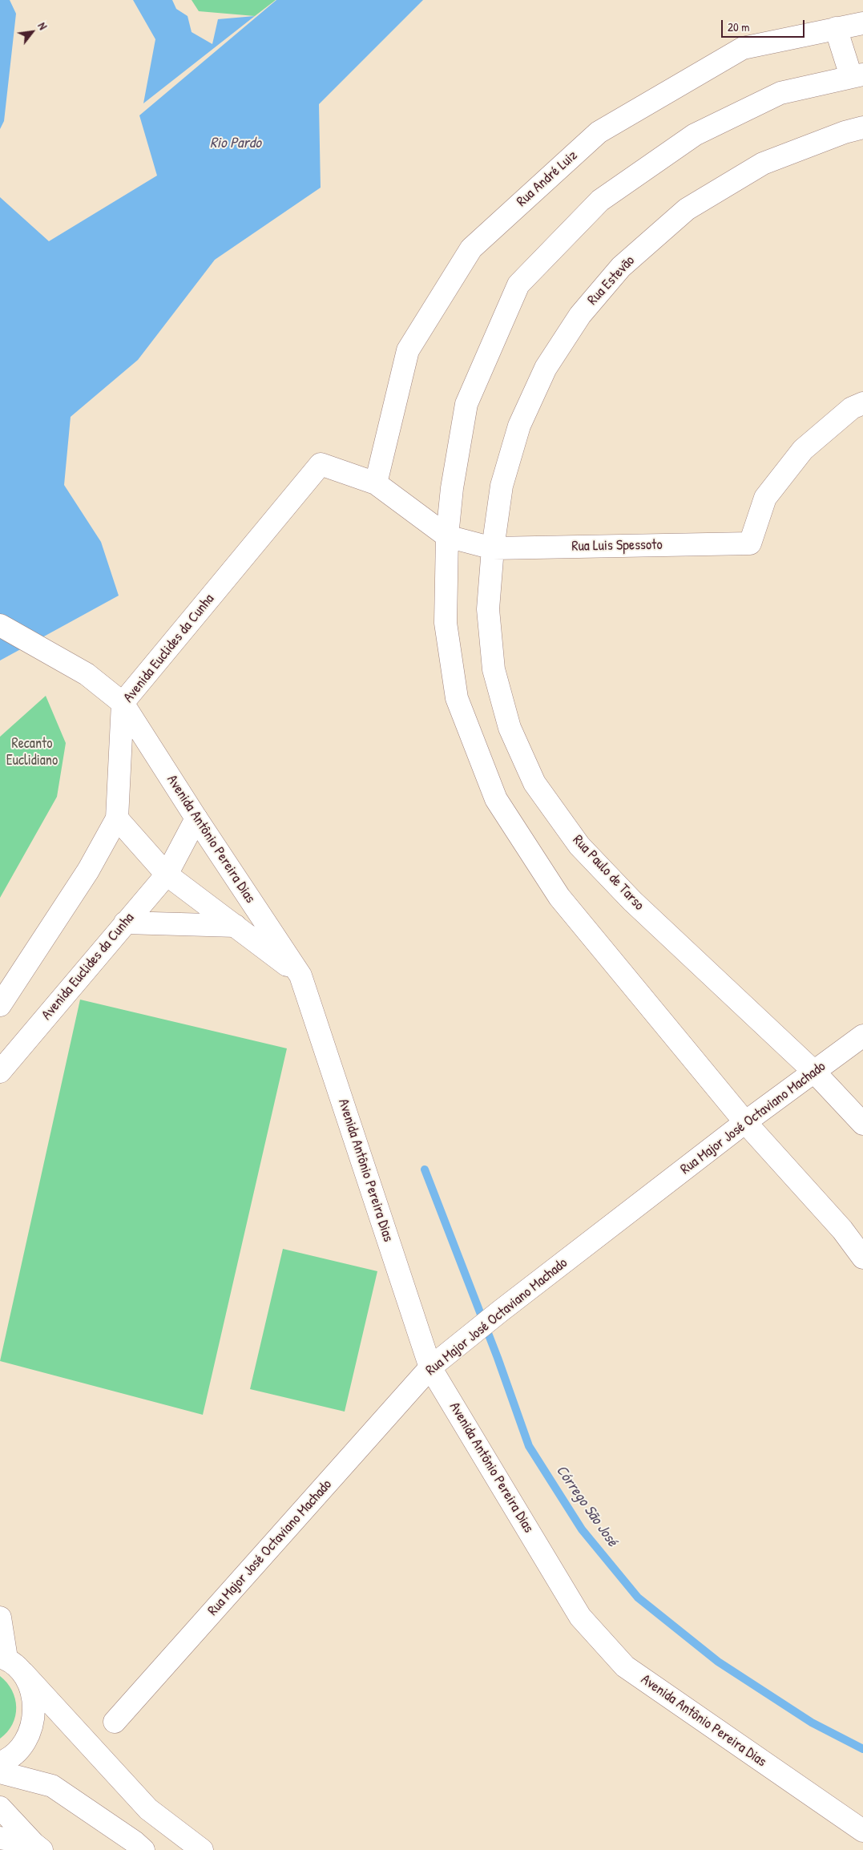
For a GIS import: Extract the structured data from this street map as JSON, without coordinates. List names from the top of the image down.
{
  "streets": {
    "street": [
      "Rua André Luiz",
      "Rua Estevão",
      "Rua Luis Spessoto",
      "Avenida Euclides da Cunha",
      "Avenida Antônio Pereira Dias",
      "Rua Paulo de Tarso",
      "Rua Major José Octaviano Machado"
    ]
  },
  "crossings": [
    ["Rua André Luiz", "Rua Luis Spessoto"],
    ["Rua Estevão", "Rua Luis Spessoto"],
    ["Rua Estevão", "Rua Paulo de Tarso"],
    ["Rua Luis Spessoto", "Avenida Euclides da Cunha"],
    ["Rua Luis Spessoto", "Rua Paulo de Tarso"],
    ["Avenida Euclides da Cunha", "Avenida Antônio Pereira Dias"],
    ["Avenida Antônio Pereira Dias", "Rua Major José Octaviano Machado"],
    ["Rua Paulo de Tarso", "Rua Major José Octaviano Machado"]
  ],
  "water": ["Rio Pardo", "Córrego São José"],
  "parks": ["Recanto Euclidiano"],
  "scale_bar": "20 m",
  "north": "top right"
}
